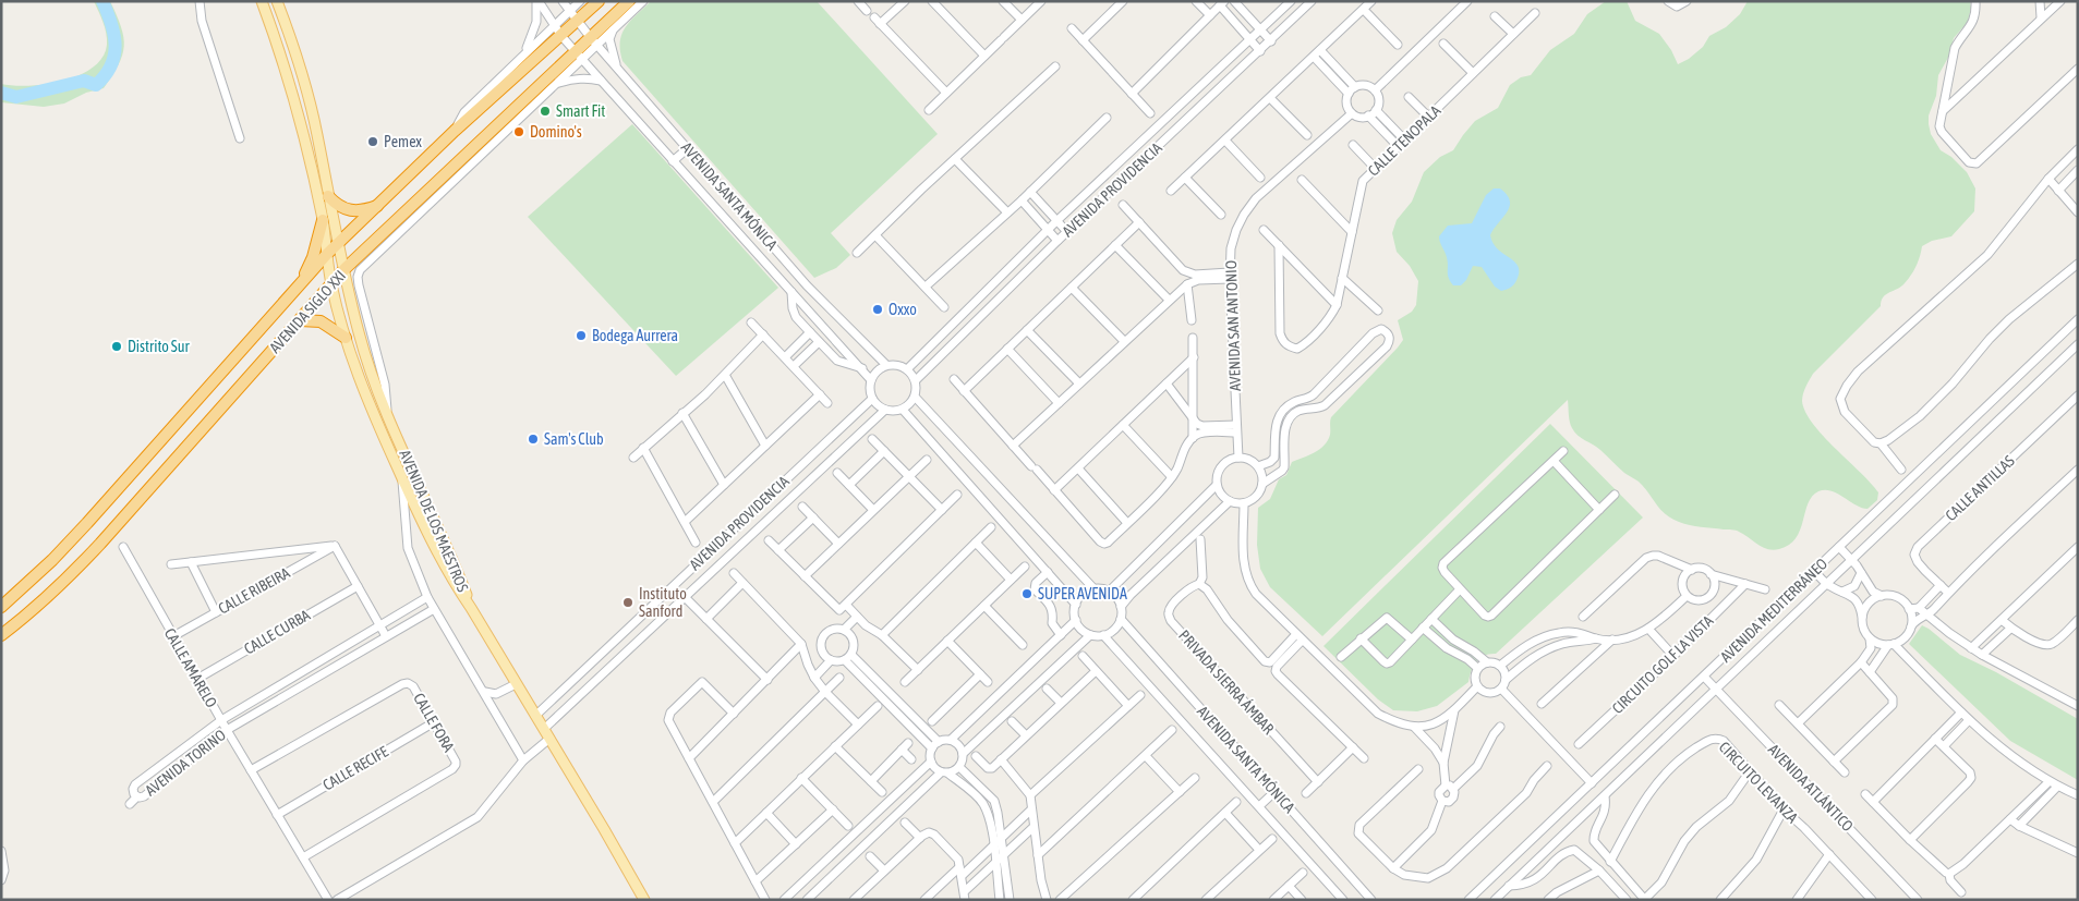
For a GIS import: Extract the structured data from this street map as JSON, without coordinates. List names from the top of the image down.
{
  "streets": {
    "highway": ["AVENIDA SIGLO XXI"],
    "main road": ["AVENIDA DE LOS MAESTROS"],
    "street": [
      "CALLE TENOPALA",
      "AVENIDA PROVIDENCIA",
      "AVENIDA SANTA MÓNICA",
      "AVENIDA SAN ANTONIO",
      "CALLE ANTILLAS",
      "CALLE RIBEIRA",
      "AVENIDA MEDITERRÁNEO",
      "CALLE CURBA",
      "CIRCUITO GOLF LA VISTA",
      "CALLE AMARELO",
      "PRIVADA SIERRA ÁMBAR",
      "CALLE FORA",
      "AVENIDA TORINO",
      "CALLE RECIFE",
      "CIRCUITO LEVANZA",
      "AVENIDA ATLÁNTICO"
    ]
  },
  "crossings": [
    ["AVENIDA PROVIDENCIA", "AVENIDA SANTA MÓNICA"],
    ["AVENIDA SANTA MÓNICA", "AVENIDA SIGLO XXI"],
    ["AVENIDA SIGLO XXI", "AVENIDA DE LOS MAESTROS"],
    ["CALLE RIBEIRA", "CALLE AMARELO"],
    ["AVENIDA MEDITERRÁNEO", "AVENIDA ATLÁNTICO"],
    ["CALLE CURBA", "CALLE AMARELO"],
    ["CALLE AMARELO", "CALLE FORA"],
    ["CALLE AMARELO", "AVENIDA TORINO"],
    ["CALLE AMARELO", "CALLE RECIFE"],
    ["CALLE FORA", "CALLE RECIFE"]
  ],
  "places": [
    "Smart Fit",
    "Domino's",
    "Pemex",
    "Oxxo",
    "Bodega Aurrera",
    "Distrito Sur",
    "Sam's Club",
    "SUPER AVENIDA",
    "Instituto Sanford"
  ]
}
